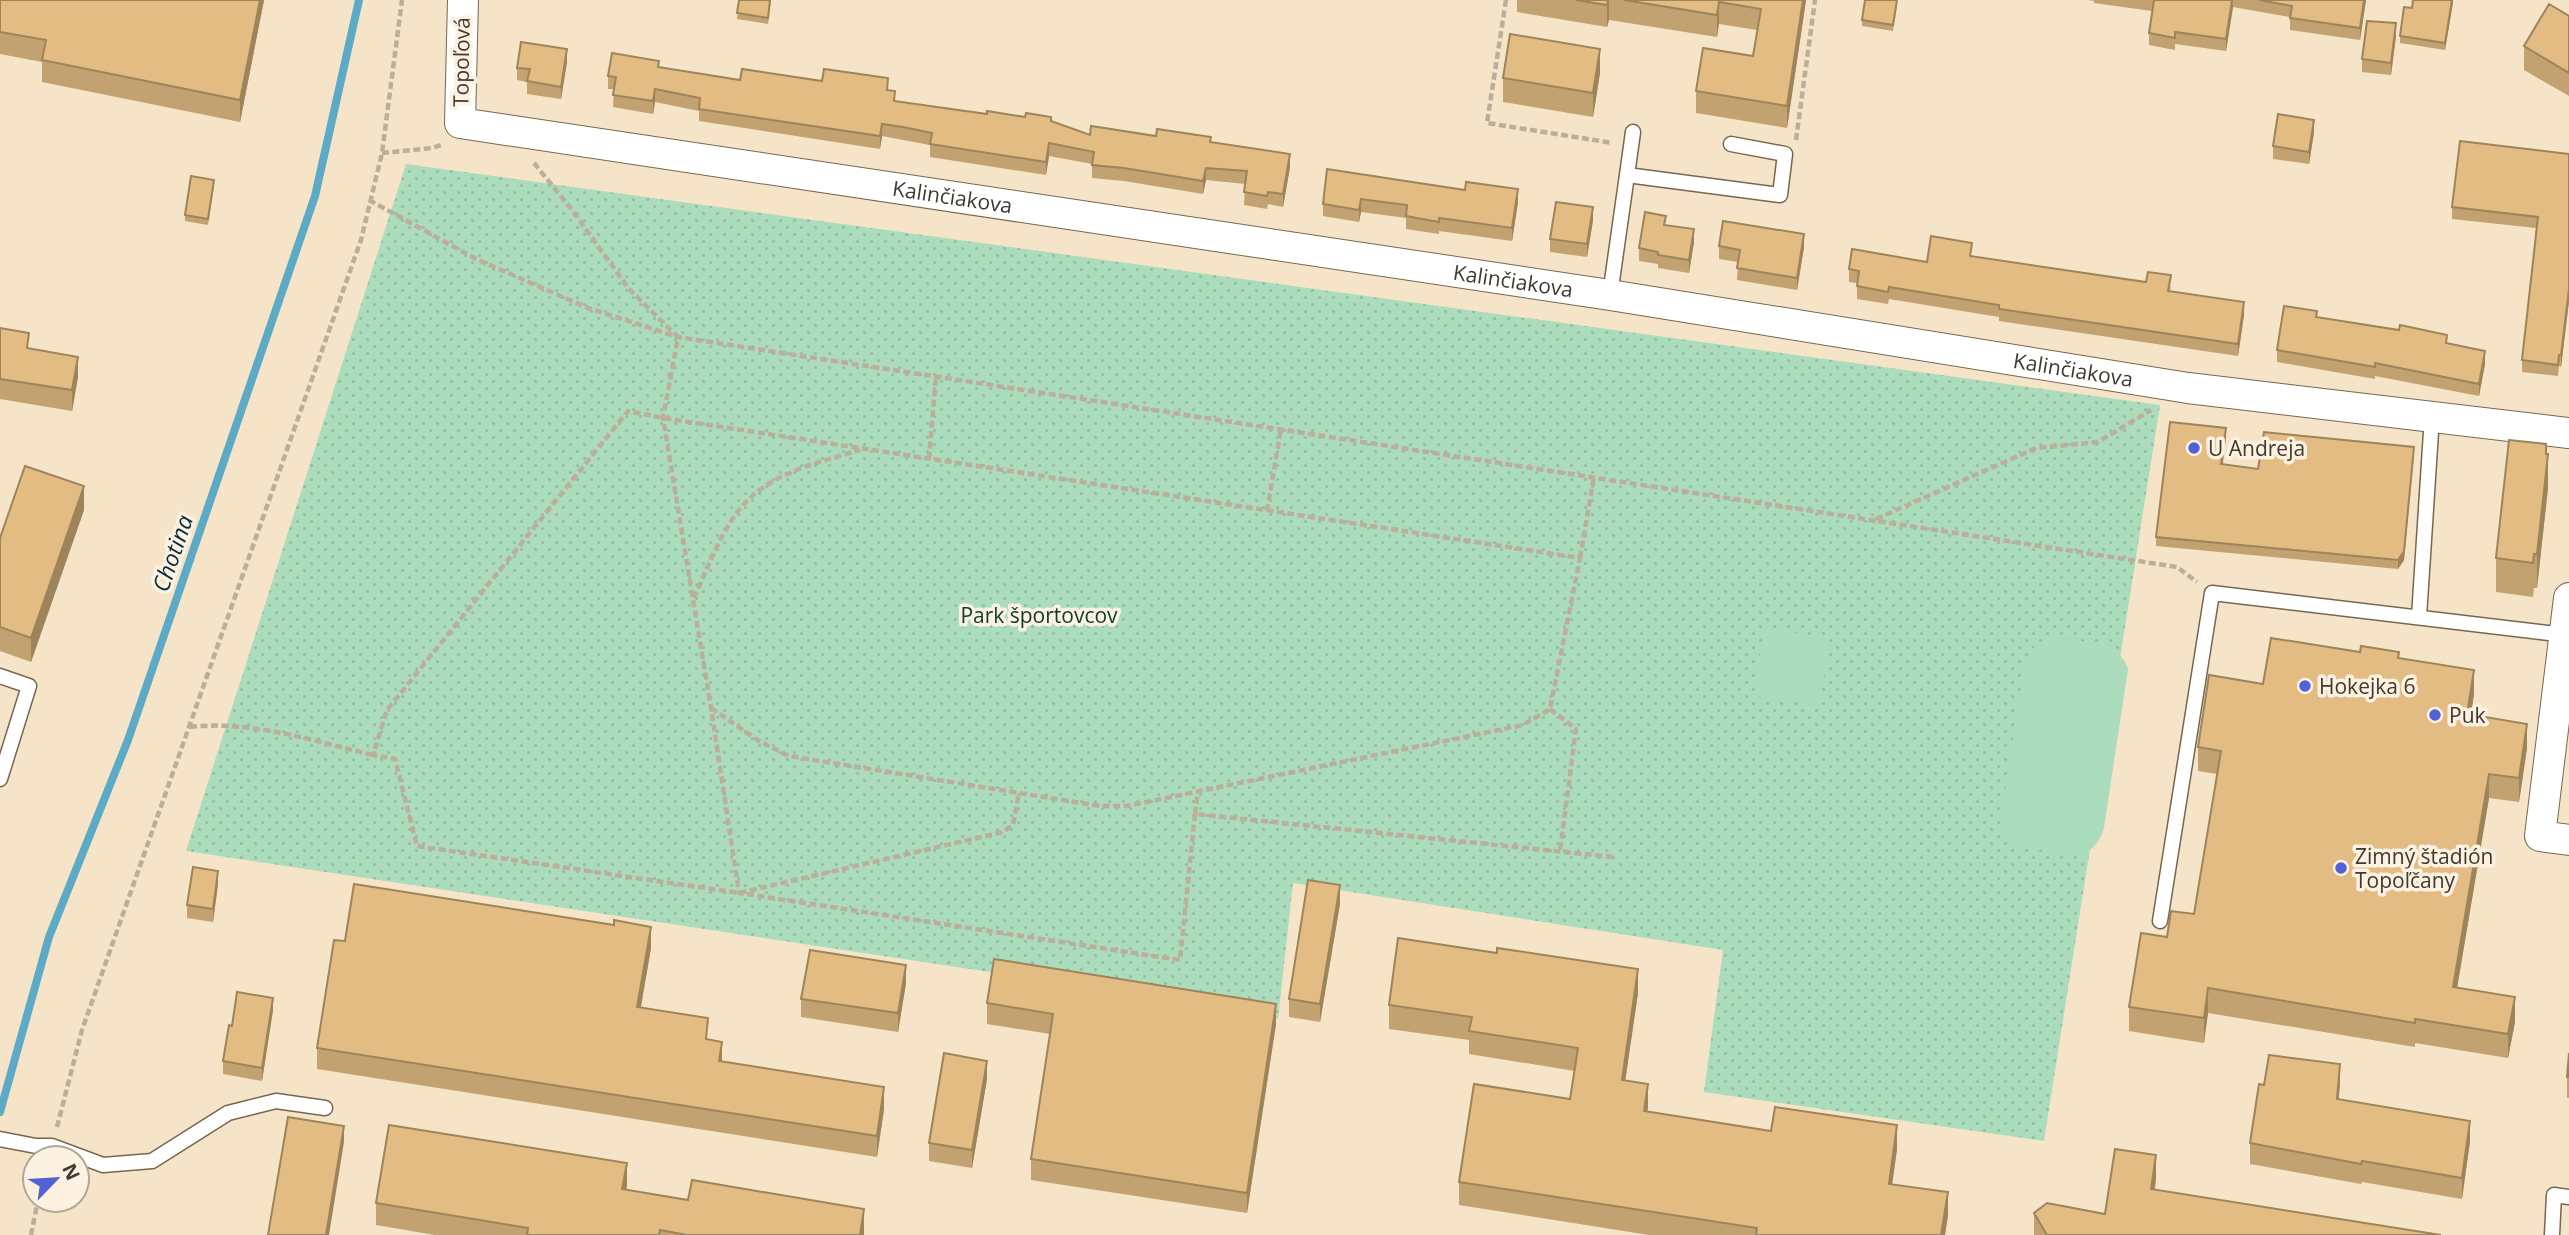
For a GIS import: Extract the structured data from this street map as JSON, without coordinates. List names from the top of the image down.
{
  "streets": {
    "street": ["Topoľová", "Kalinčiakova"]
  },
  "crossings": [
    ["Topoľová", "Kalinčiakova"]
  ],
  "water": ["Chotina"],
  "parks": ["Park športovcov"],
  "places": [
    "U Andreja",
    "Hokejka 6",
    "Puk",
    "Zimný štadión Topoľčany"
  ],
  "north": "top right"
}
